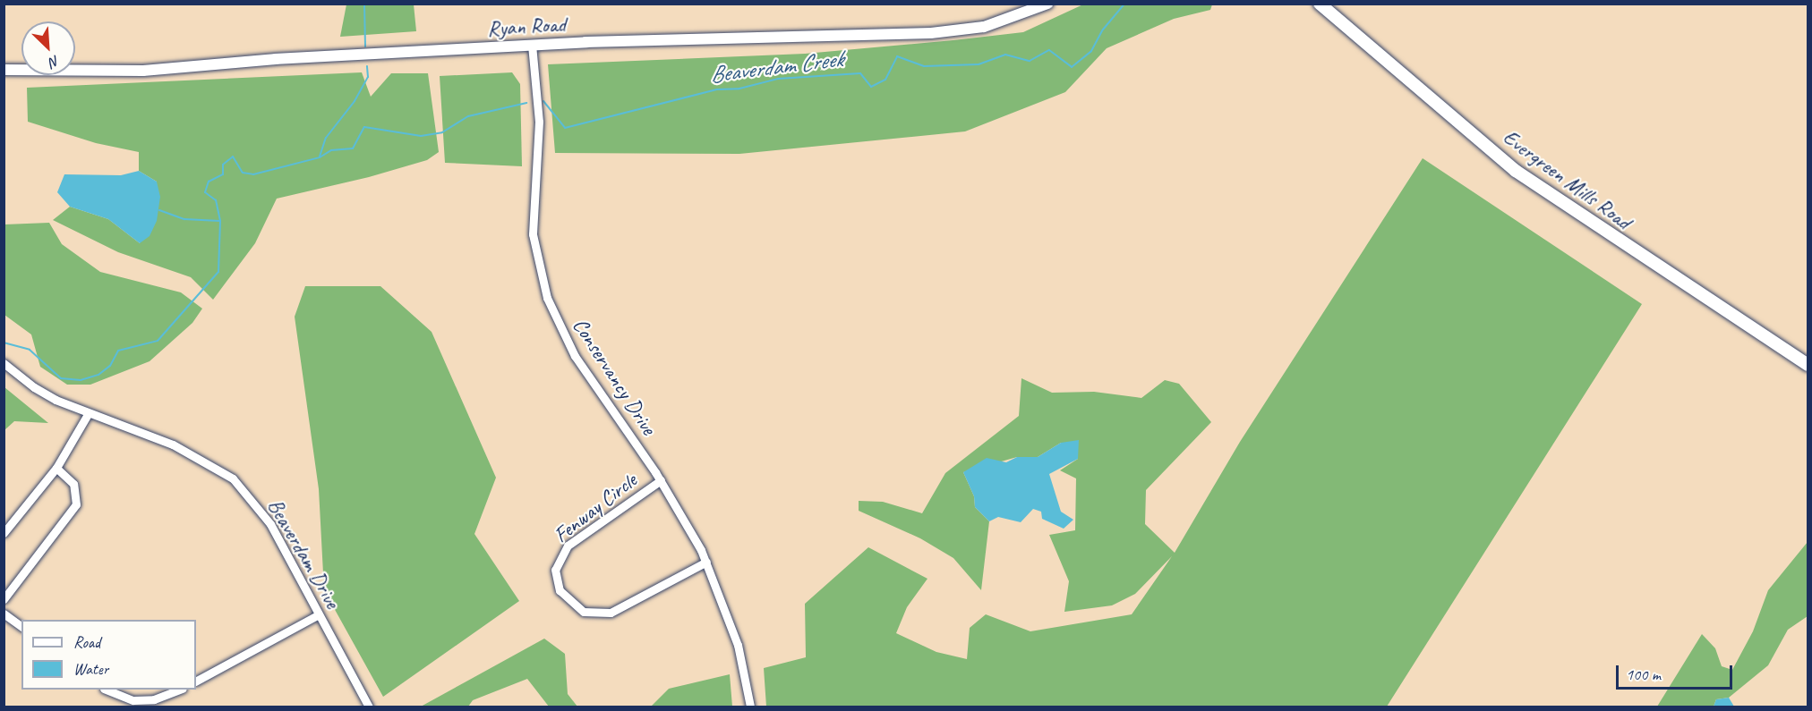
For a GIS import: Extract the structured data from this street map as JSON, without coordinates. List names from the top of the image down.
{
  "streets": {
    "main road": ["Ryan Road", "Evergreen Mills Road"],
    "street": ["Conservancy Drive", "Fenway Circle", "Beaverdam Drive"]
  },
  "crossings": [
    ["Ryan Road", "Conservancy Drive"],
    ["Conservancy Drive", "Fenway Circle"]
  ],
  "water": ["Beaverdam Creek"],
  "legend": ["Road", "Water"],
  "scale_bar": "100 m",
  "north": "bottom right"
}
